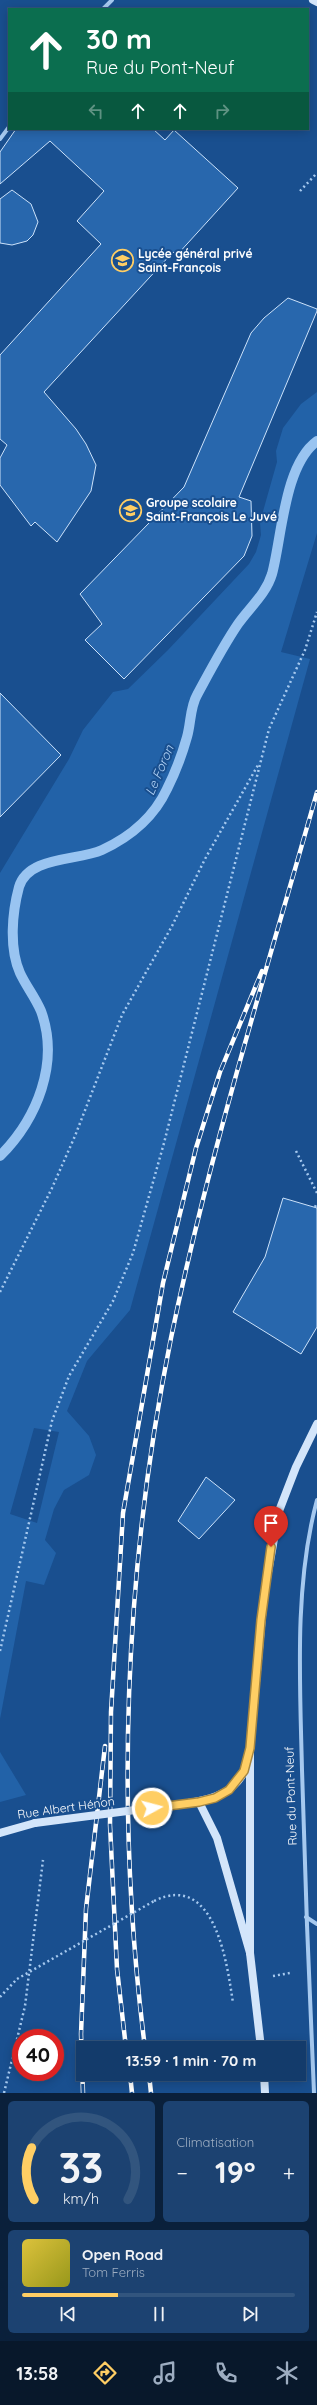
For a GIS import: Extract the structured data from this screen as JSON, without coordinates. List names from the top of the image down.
{
  "streets": {
    "street": ["Rue du Pont-Neuf", "Rue Albert Hénon"]
  },
  "water": ["Le Foron"],
  "places": {
    "school or university": ["Lycée général privé Saint-François", "Groupe scolaire Saint-François Le Juvé"]
  },
  "page": {
    "turn": ["30 m", "Rue du Pont-Neuf"],
    "limit": "40",
    "trip": "13:59 · 1 min · 70 m",
    "tile": "Climatisation",
    "heat": ["−", "19°", "+"],
    "song": ["Open Road", "Tom Ferris"],
    "tabs": "13:58",
    "gauge": ["33", "km/h"]
  }
}
